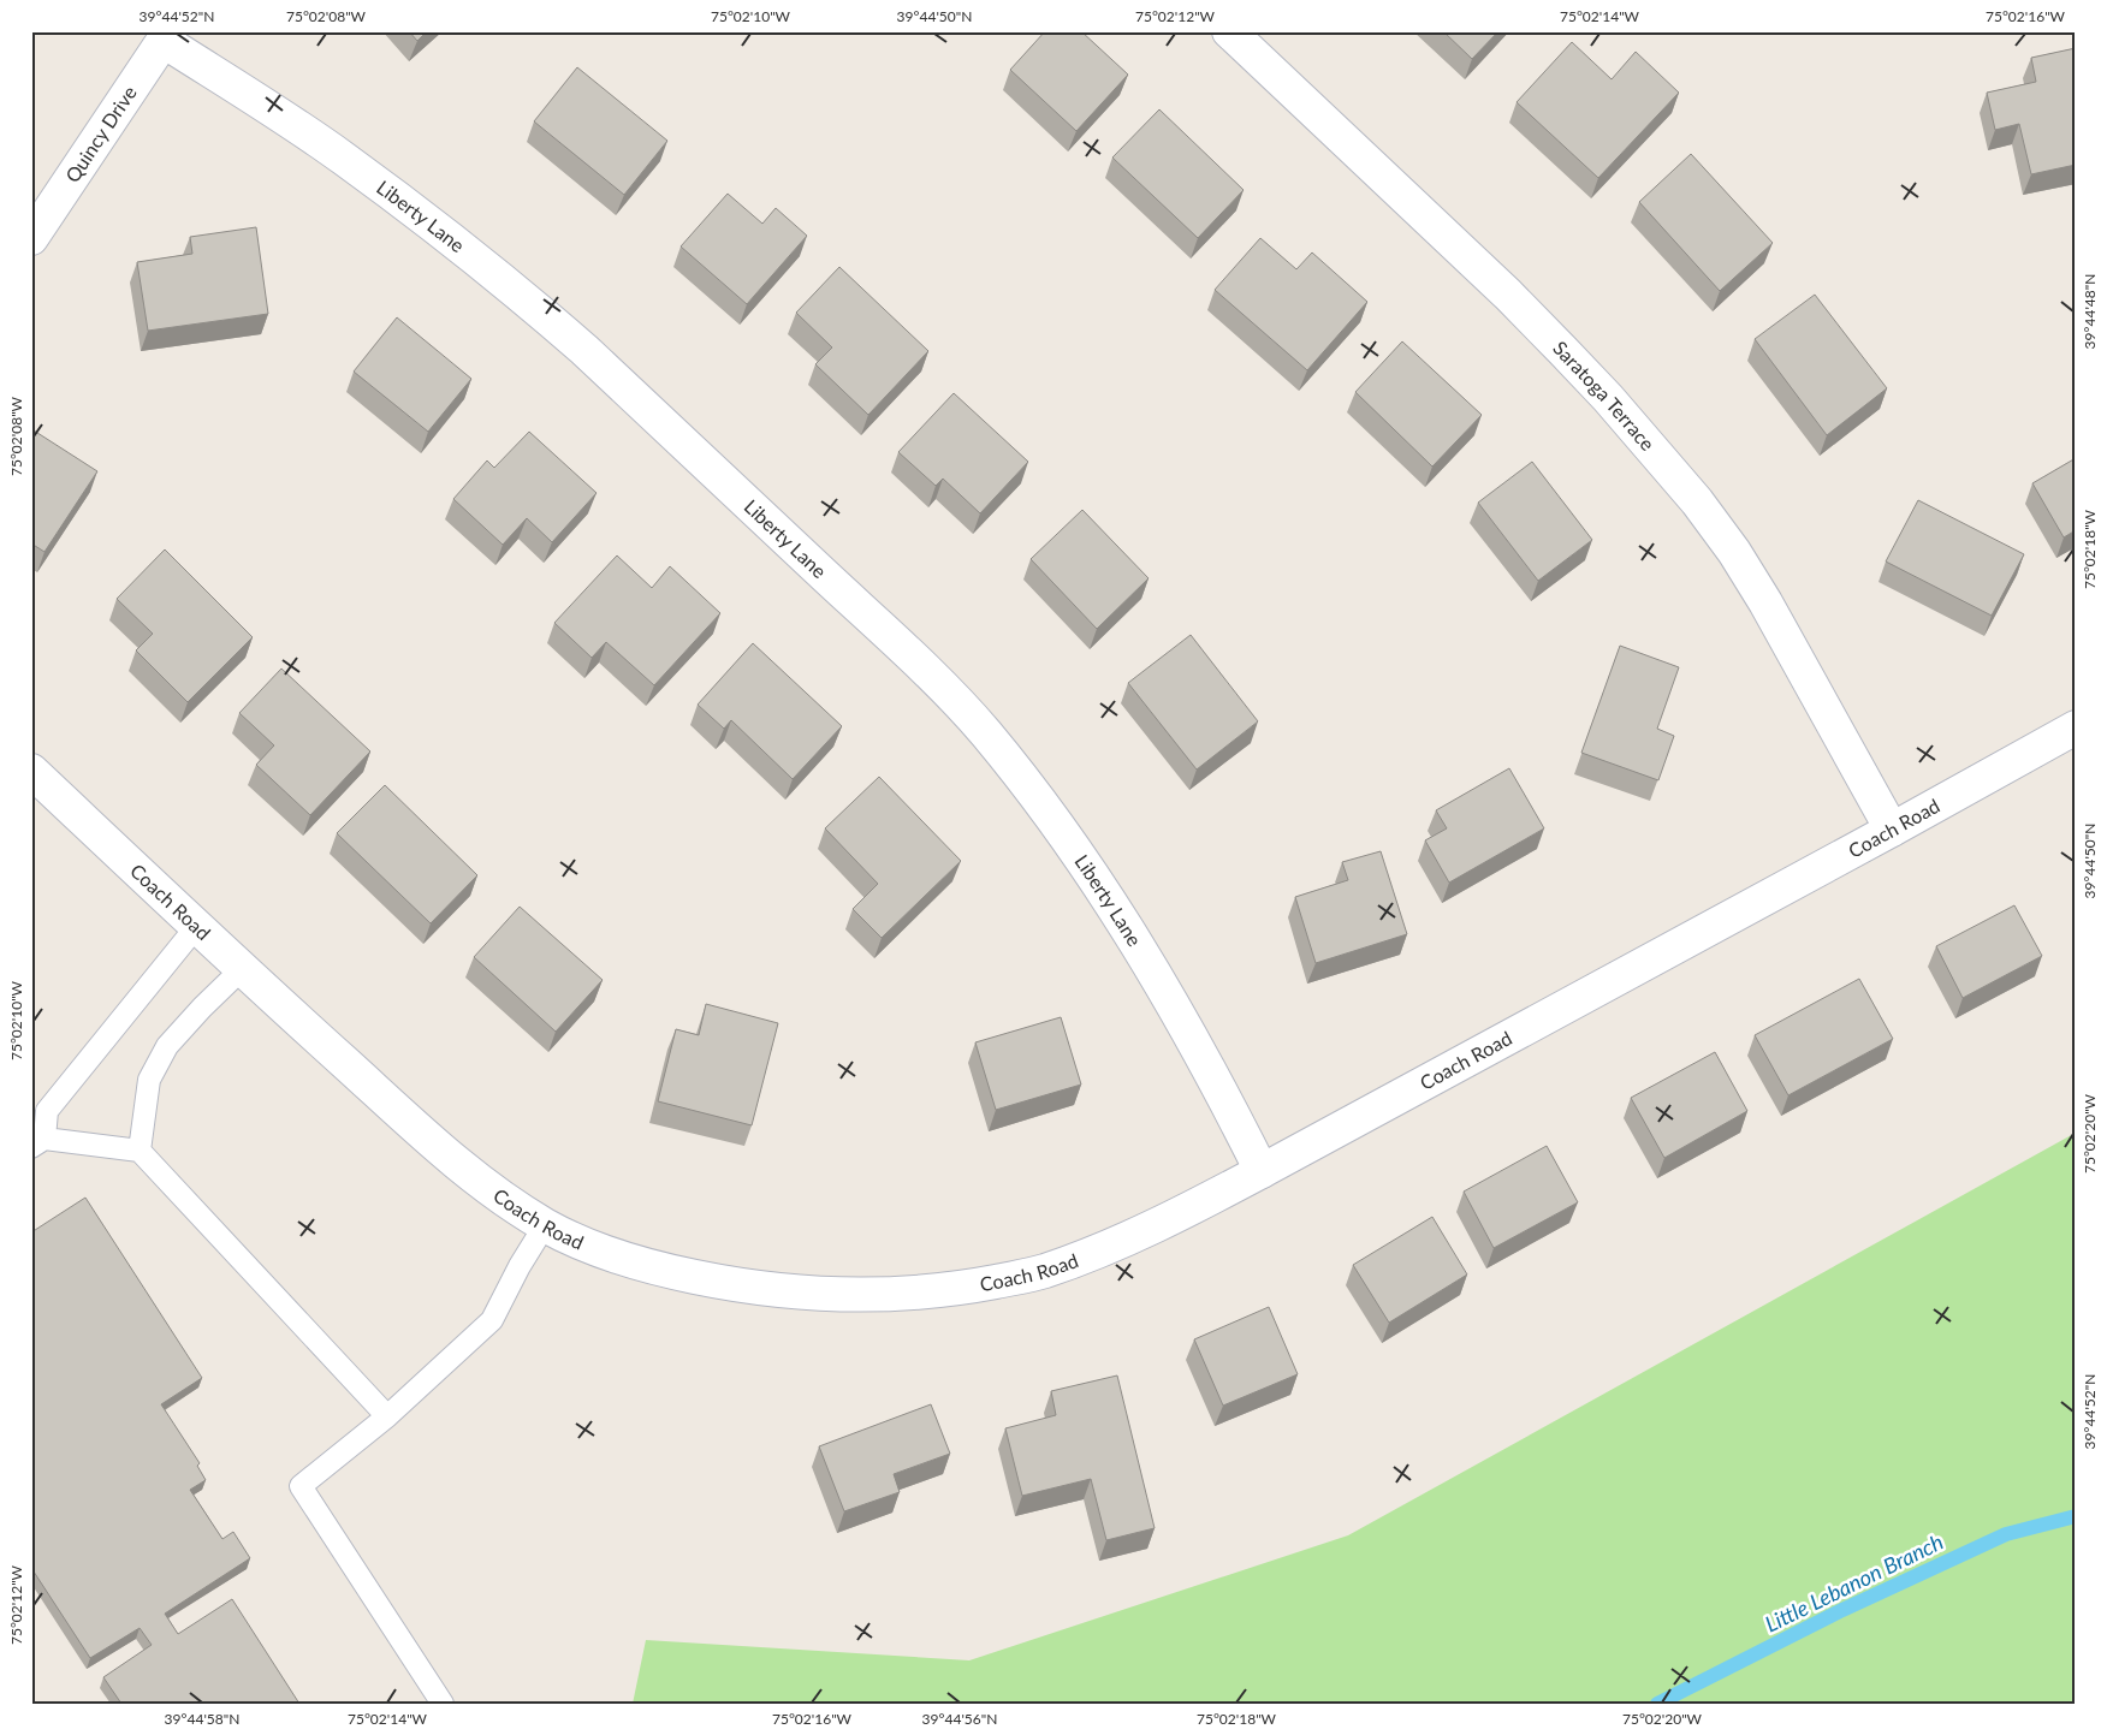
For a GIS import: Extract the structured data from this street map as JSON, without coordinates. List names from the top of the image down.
{
  "streets": {
    "street": [
      "Quincy Drive",
      "Liberty Lane",
      "Saratoga Terrace",
      "Coach Road"
    ]
  },
  "crossings": [
    ["Quincy Drive", "Liberty Lane"],
    ["Liberty Lane", "Coach Road"],
    ["Saratoga Terrace", "Coach Road"]
  ],
  "water": ["Little Lebanon Branch"],
  "coordinates": [
    "39°44'52\"N",
    "75°02'08\"W",
    "75°02'10\"W",
    "39°44'50\"N",
    "75°02'12\"W",
    "75°02'14\"W",
    "75°02'16\"W",
    "39°44'48\"N",
    "75°02'18\"W",
    "75°02'20\"W",
    "39°44'58\"N",
    "39°44'56\"N"
  ]
}
